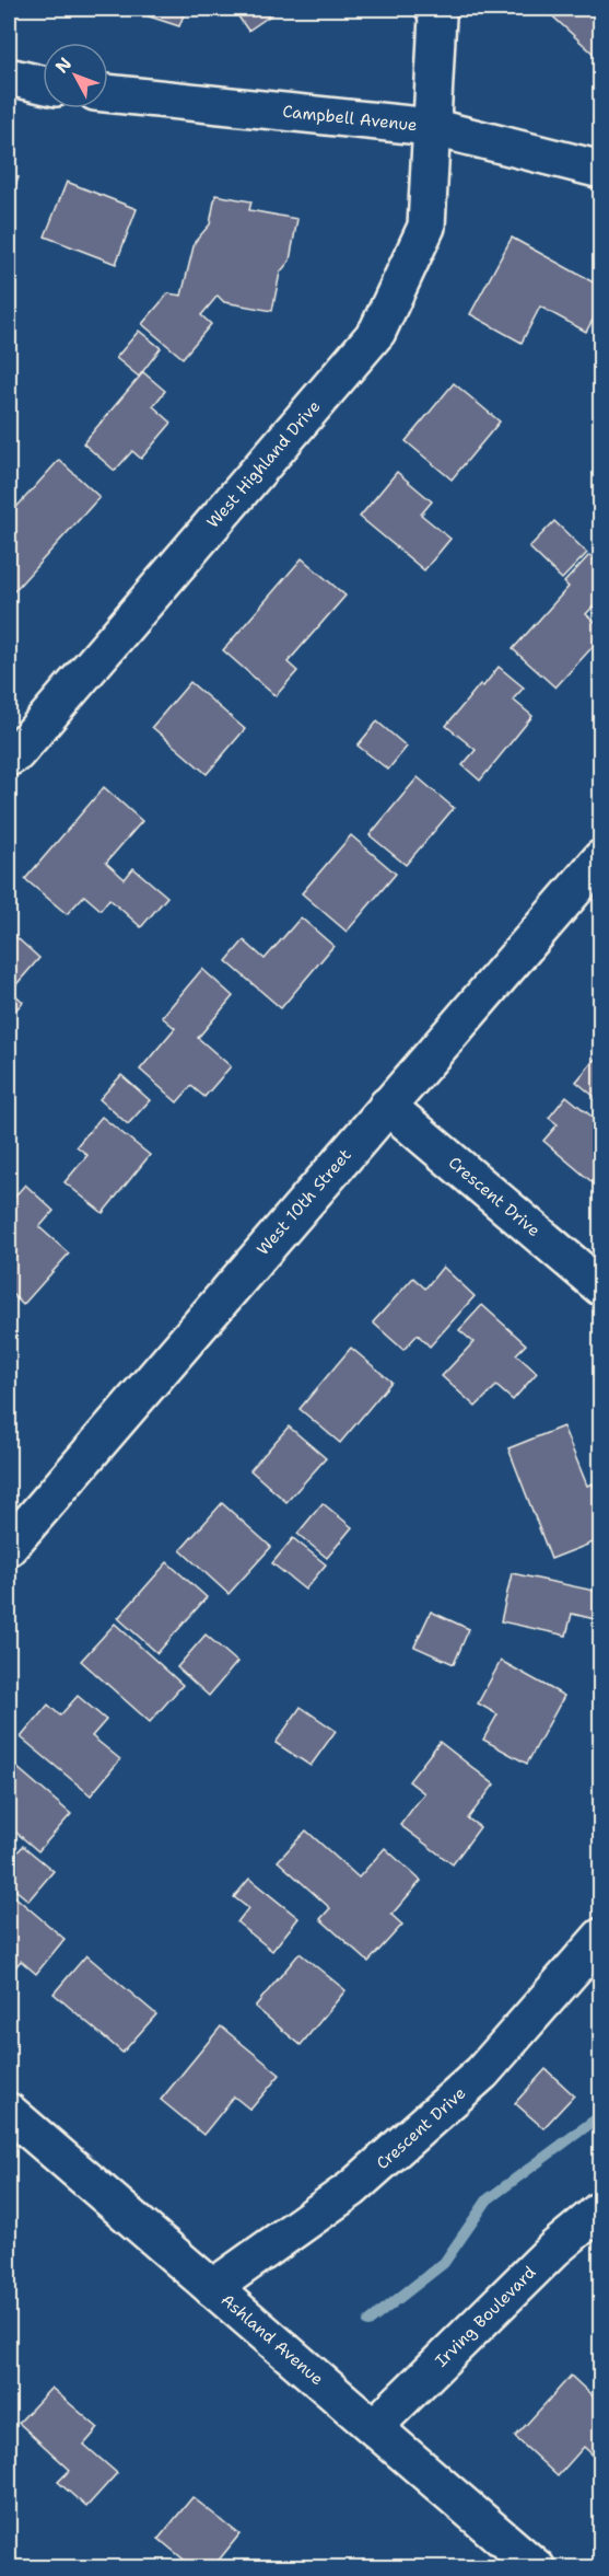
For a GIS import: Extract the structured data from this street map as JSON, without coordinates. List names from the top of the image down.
{
  "streets": {
    "street": [
      "Campbell Avenue",
      "West Highland Drive",
      "Crescent Drive",
      "West 10th Street",
      "Irving Boulevard",
      "Ashland Avenue"
    ]
  },
  "crossings": [
    ["Campbell Avenue", "West Highland Drive"],
    ["Crescent Drive", "West 10th Street"],
    ["Crescent Drive", "Ashland Avenue"],
    ["Irving Boulevard", "Ashland Avenue"]
  ],
  "north": "top left"
}
